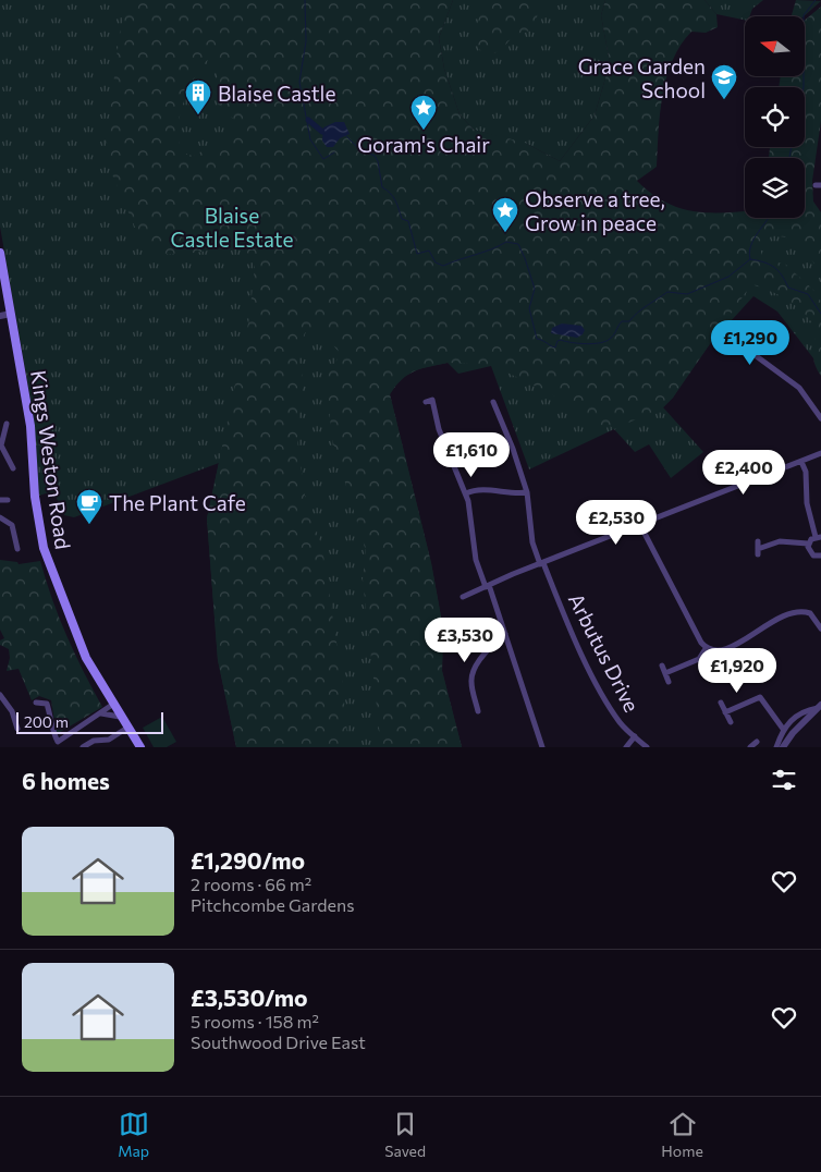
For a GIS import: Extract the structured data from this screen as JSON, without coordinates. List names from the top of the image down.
{
  "streets": {
    "main road": ["Kings Weston Road"],
    "street": ["Arbutus Drive"]
  },
  "parks": ["Blaise Castle Estate"],
  "places": {
    "school or university": ["Grace Garden School"],
    "building": ["Blaise Castle"],
    "place": ["Goram's Chair", "Observe a tree, Grow in peace"],
    "cafe": ["The Plant Cafe"]
  },
  "scale_bar": "200 m",
  "north": "left",
  "page": {
    "price": [
      "£1,290",
      "£1,610",
      "£2,400",
      "£2,530",
      "£3,530",
      "£1,920"
    ],
    "scale": "200 m",
    "heading": "6 homes",
    "list": [
      {
        "name": "£1,290/mo",
        "note": "2 rooms · 66 m² · Pitchcombe Gardens"
      },
      {
        "name": "£3,530/mo",
        "note": "5 rooms · 158 m² · Southwood Drive East"
      }
    ],
    "tabs": ["Map", "Saved", "Home"]
  }
}
